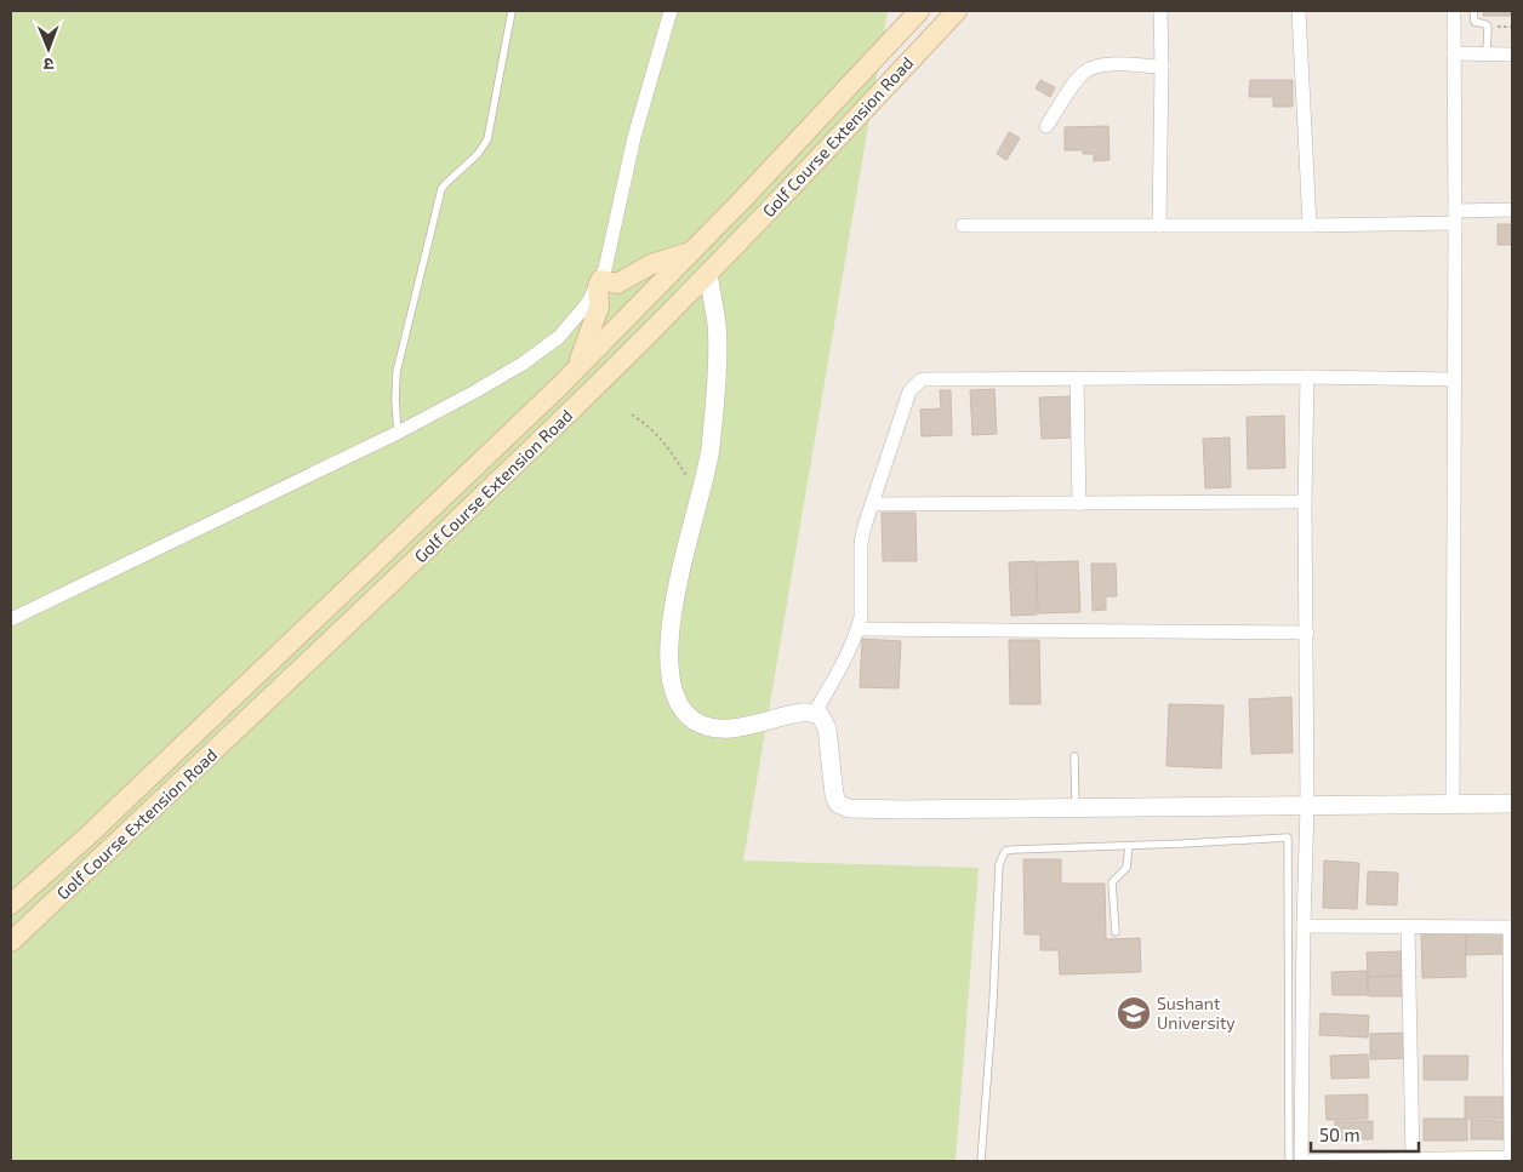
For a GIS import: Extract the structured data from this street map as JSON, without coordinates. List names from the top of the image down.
{
  "streets": {
    "main road": ["Golf Course Extension Road"]
  },
  "places": {
    "school or university": ["Sushant University"]
  },
  "scale_bar": "50 m",
  "north": "bottom"
}
